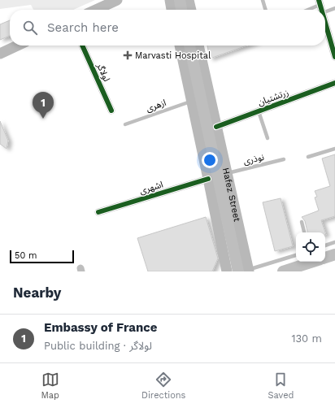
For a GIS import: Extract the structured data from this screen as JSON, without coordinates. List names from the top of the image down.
{
  "streets": {
    "main road": ["Hafez Street"],
    "street": ["لولاگر", "زرتشتیان", "اشهری"],
    "lane": ["ازهری", "نوذری"]
  },
  "crossings": [
    ["زرتشتیان", "Hafez Street"],
    ["ازهری", "Hafez Street"],
    ["نوذری", "Hafez Street"],
    ["اشهری", "Hafez Street"]
  ],
  "places": {
    "health": ["Marvasti Hospital"]
  },
  "scale_bar": "50 m",
  "page": {
    "search": "Search here",
    "pins": "1",
    "scale": "50 m",
    "heading": "Nearby",
    "list": [
      {
        "mark": "1",
        "name": "Embassy of France",
        "note": "Public building · لولاگر",
        "value": "130 m"
      }
    ],
    "nav": ["Map", "Directions", "Saved"]
  }
}
